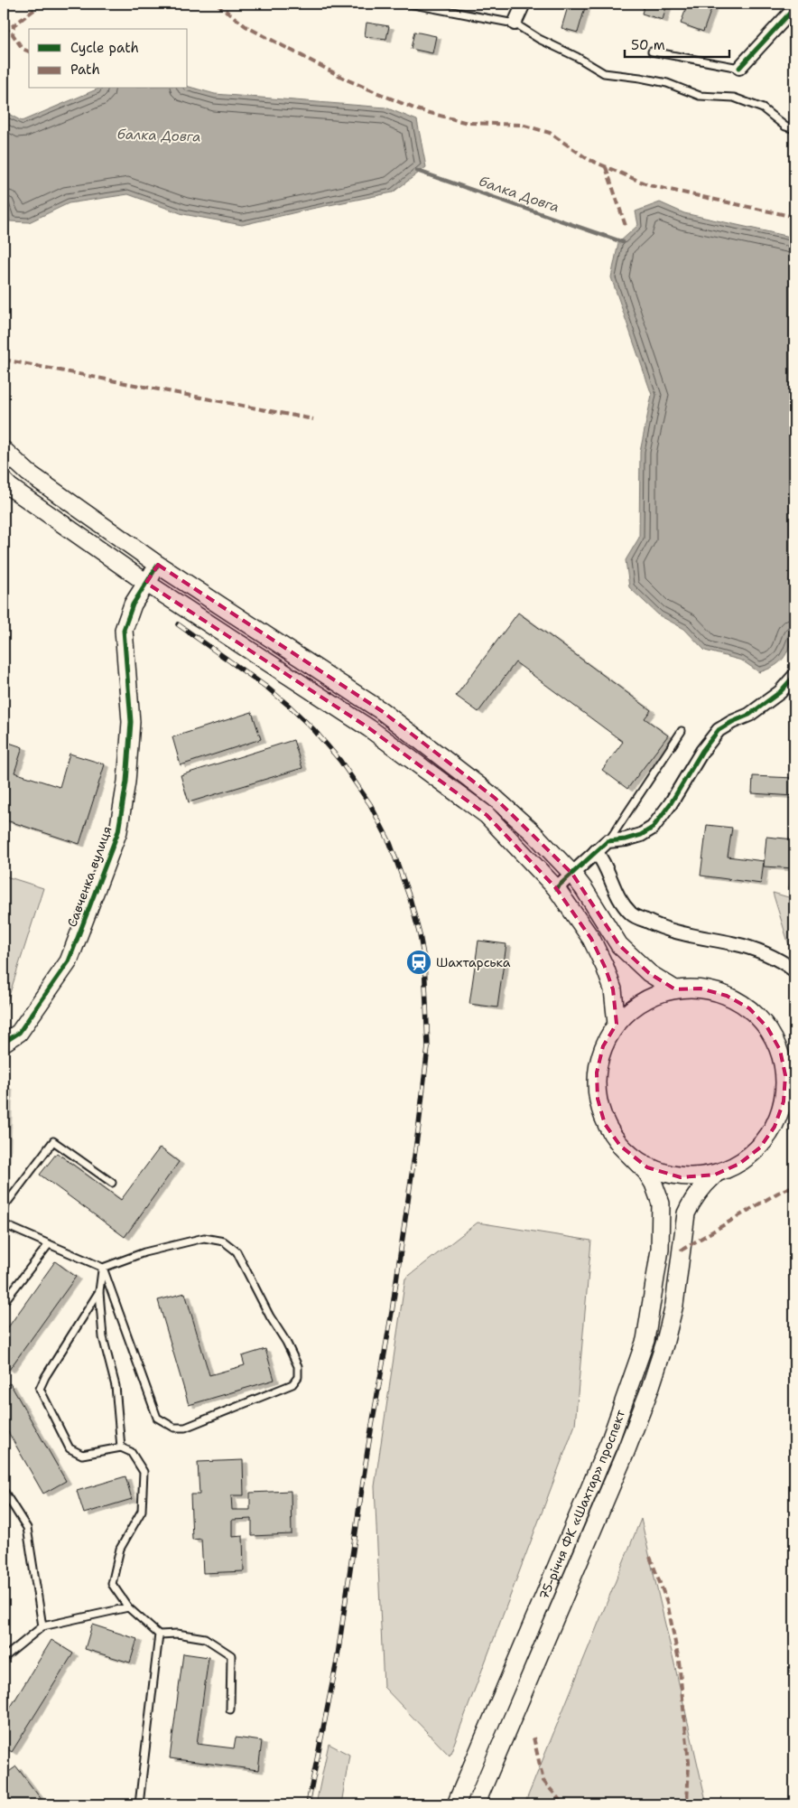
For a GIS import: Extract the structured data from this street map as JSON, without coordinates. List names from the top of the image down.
{
  "streets": {
    "main road": ["Савченка вулиця", "75-річчя ФК «Шахтар» проспект"]
  },
  "water": ["балка Довга"],
  "places": {
    "station": ["Шахтарська"]
  },
  "legend": ["Cycle path", "Path"],
  "scale_bar": "50 m"
}
